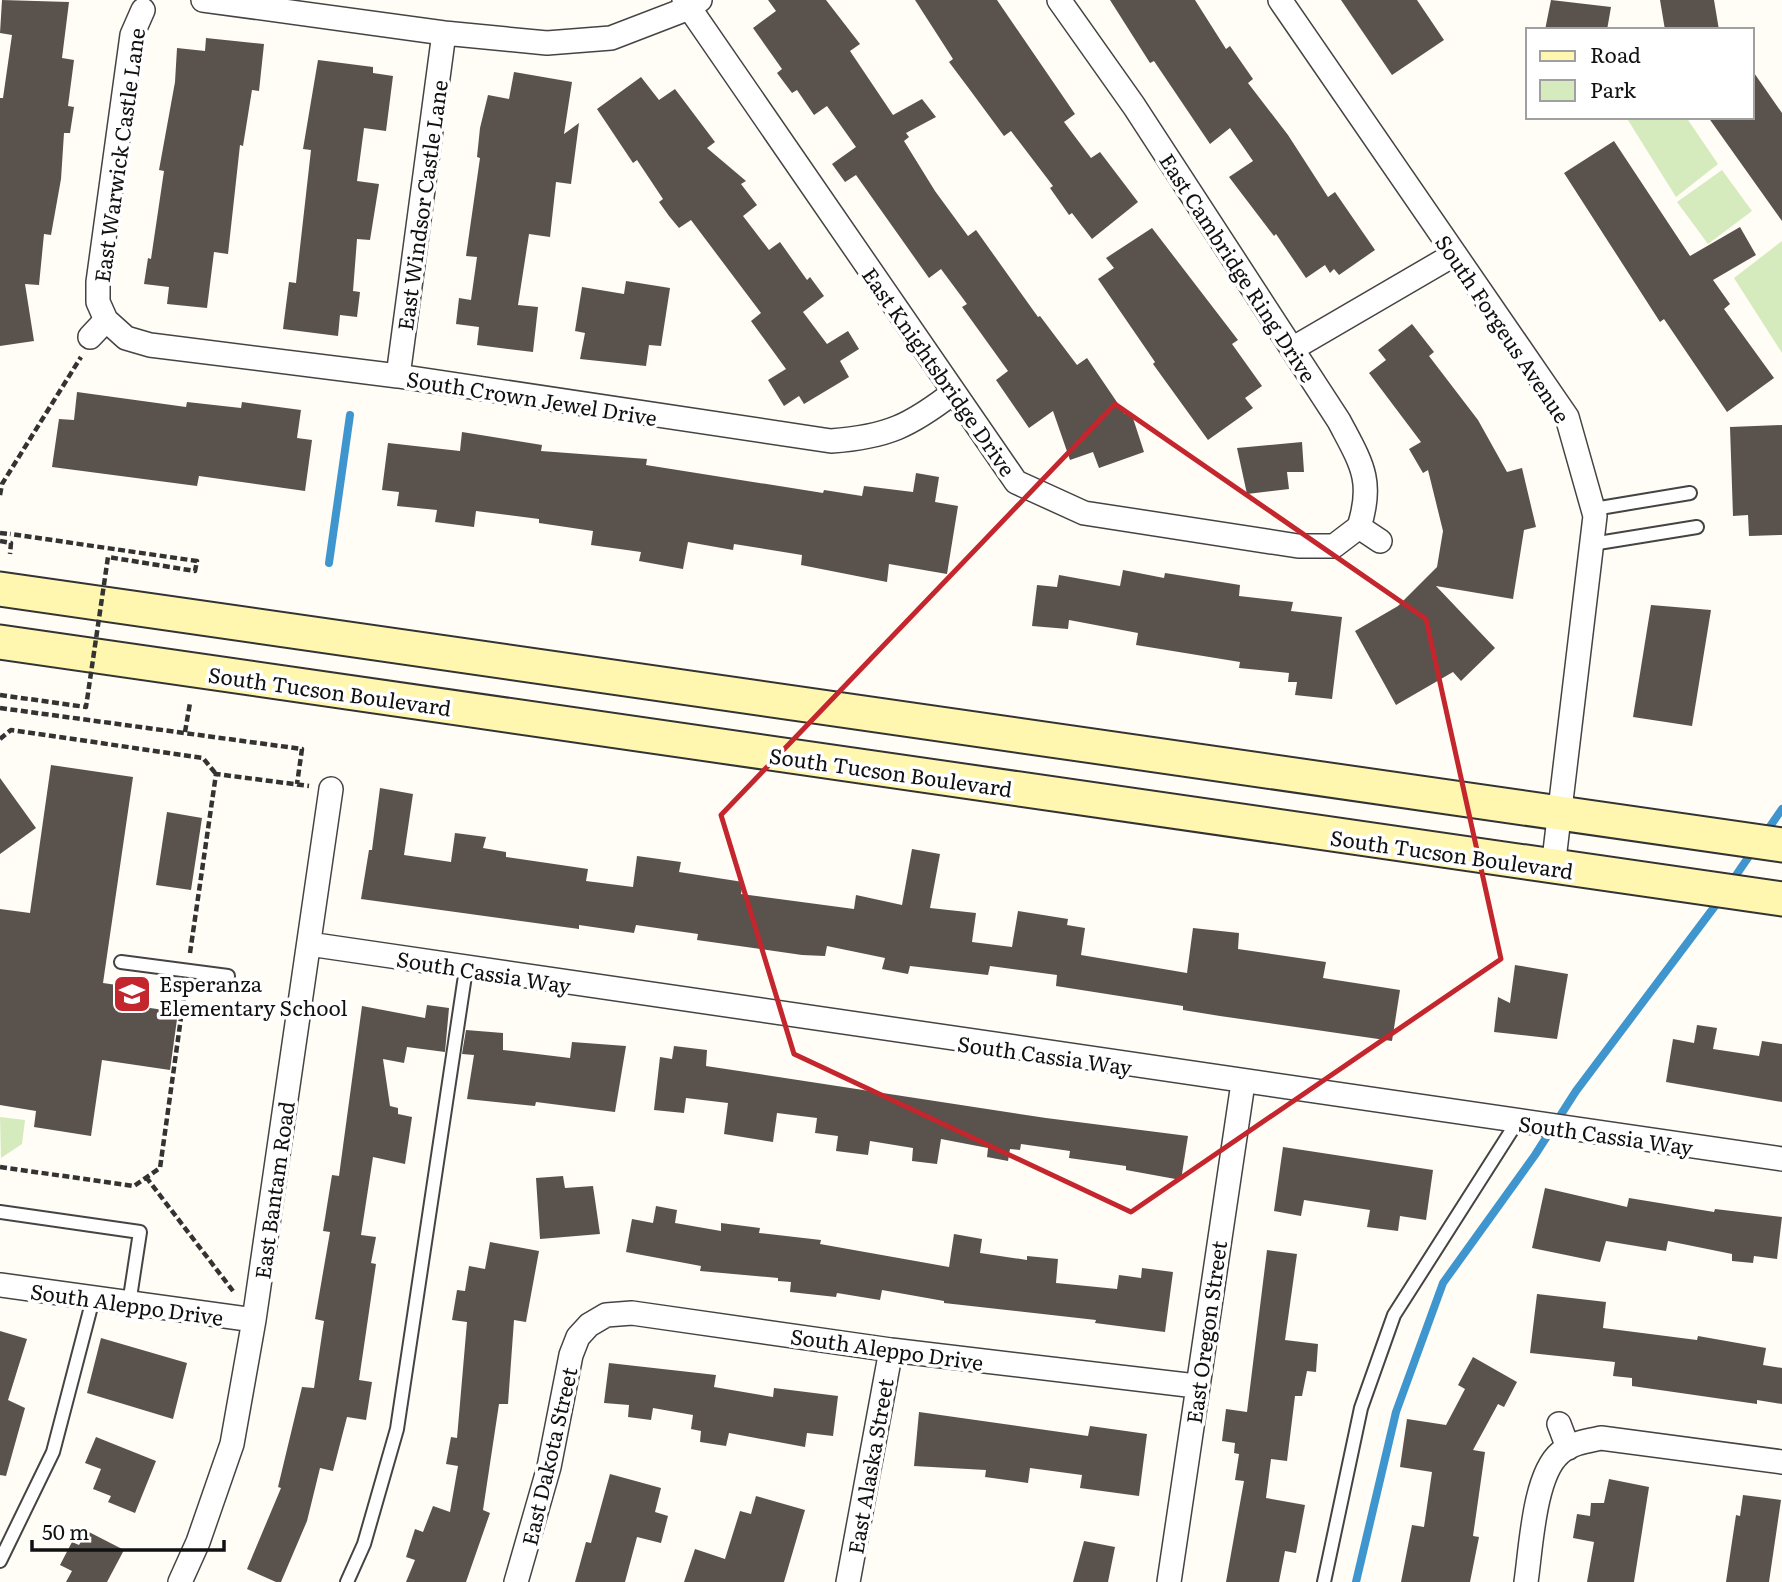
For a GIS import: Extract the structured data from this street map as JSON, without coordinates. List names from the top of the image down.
{
  "streets": {
    "main road": ["South Tucson Boulevard"],
    "street": [
      "East Warwick Castle Lane",
      "East Windsor Castle Lane",
      "East Cambridge Ring Drive",
      "South Forgeus Avenue",
      "East Knightsbridge Drive",
      "South Crown Jewel Drive",
      "South Cassia Way",
      "East Bantam Road",
      "South Aleppo Drive",
      "East Oregon Street",
      "East Dakota Street",
      "East Alaska Street"
    ]
  },
  "crossings": [
    ["East Warwick Castle Lane", "South Crown Jewel Drive"],
    ["East Windsor Castle Lane", "South Crown Jewel Drive"],
    ["East Cambridge Ring Drive", "East Knightsbridge Drive"],
    ["South Forgeus Avenue", "South Tucson Boulevard"],
    ["East Knightsbridge Drive", "South Crown Jewel Drive"],
    ["South Cassia Way", "East Bantam Road"],
    ["South Cassia Way", "East Oregon Street"],
    ["East Bantam Road", "South Aleppo Drive"],
    ["South Aleppo Drive", "East Oregon Street"],
    ["South Aleppo Drive", "East Dakota Street"],
    ["South Aleppo Drive", "East Alaska Street"]
  ],
  "places": {
    "school or university": ["Esperanza Elementary School"]
  },
  "legend": ["Road", "Park"],
  "scale_bar": "50 m"
}
